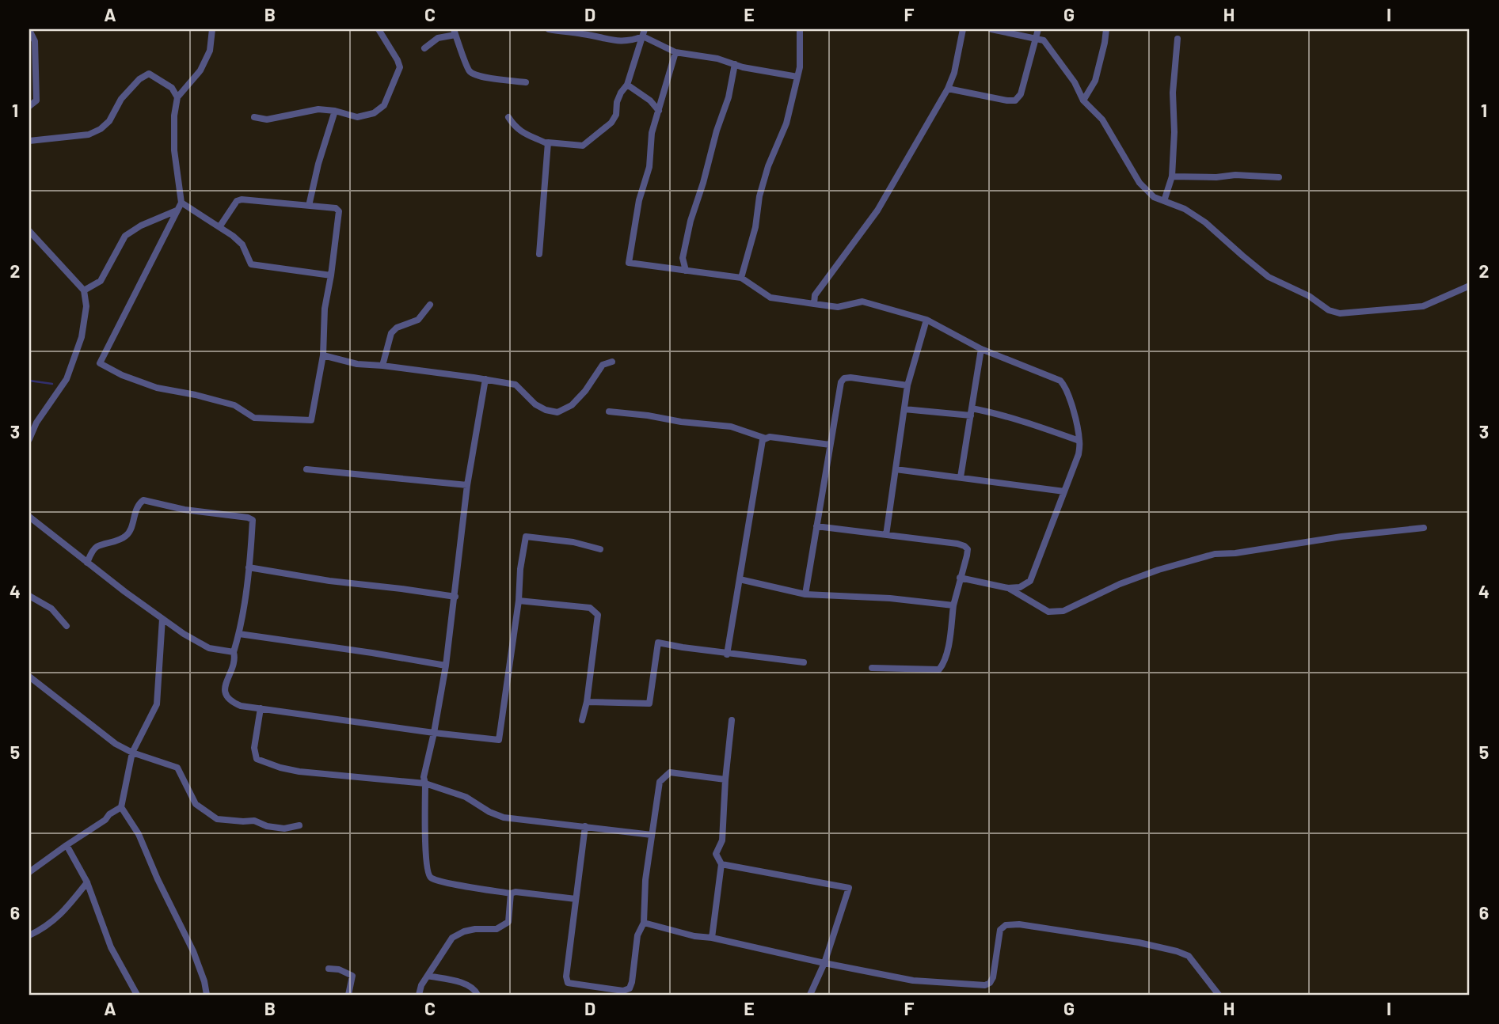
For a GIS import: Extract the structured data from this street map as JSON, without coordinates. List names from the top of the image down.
{
  "grid": {
    "columns": [
      "A",
      "B",
      "C",
      "D",
      "E",
      "F",
      "G",
      "H",
      "I"
    ],
    "rows": [
      "1",
      "2",
      "3",
      "4",
      "5",
      "6"
    ]
  }
}
